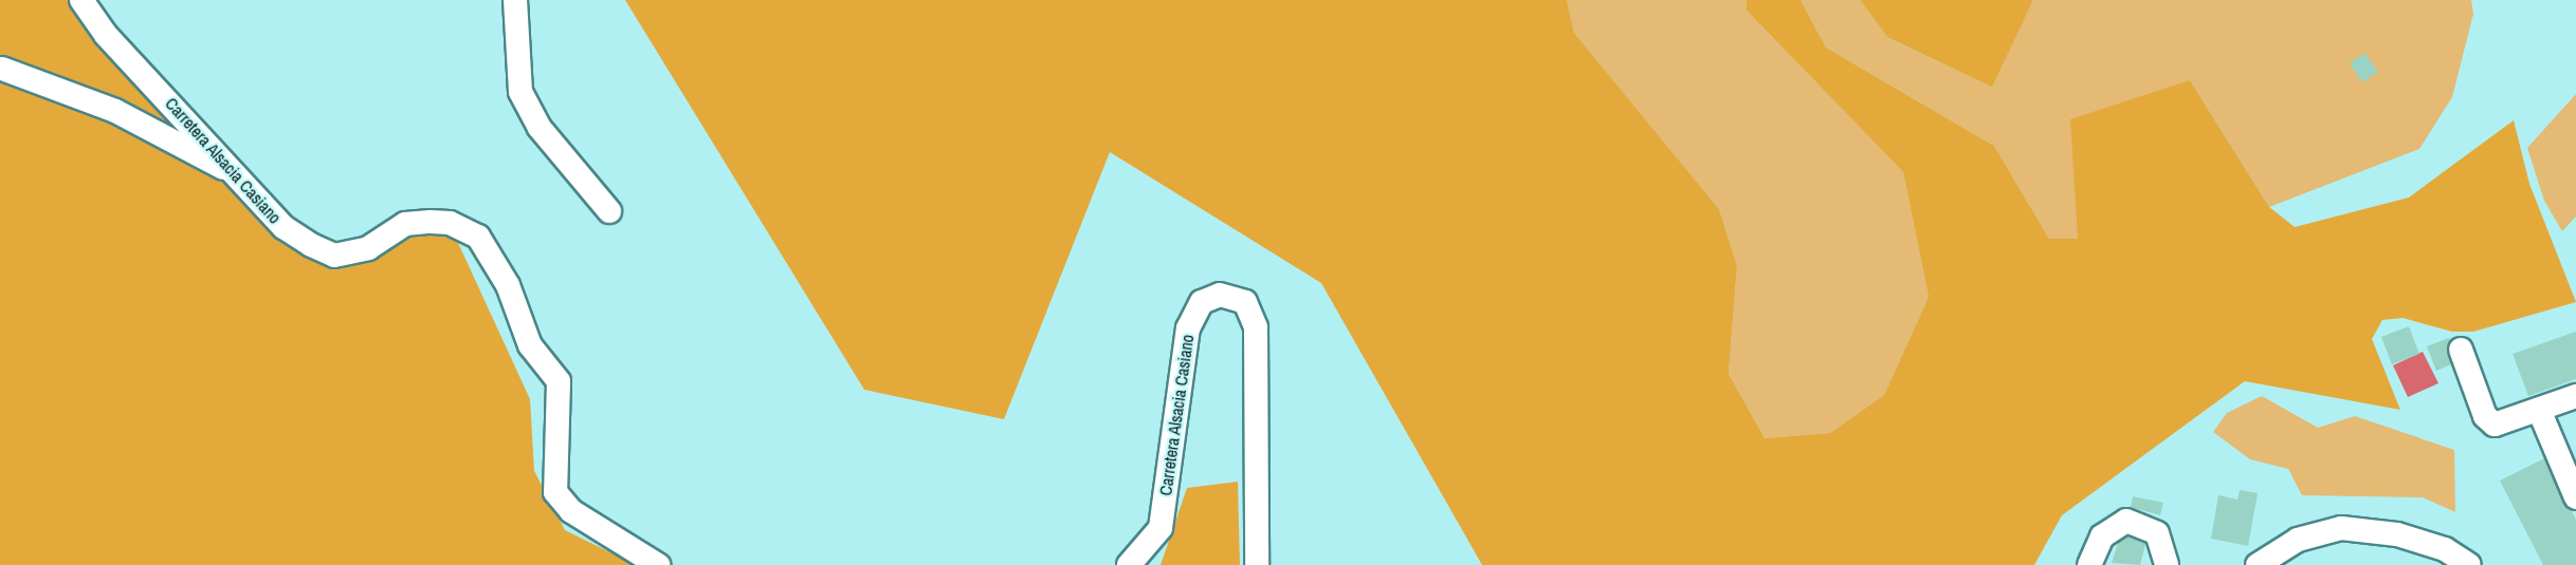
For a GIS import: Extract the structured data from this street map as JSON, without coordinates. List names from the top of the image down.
{
  "streets": {
    "street": ["Carretera Alsacia Casiano"]
  }
}
